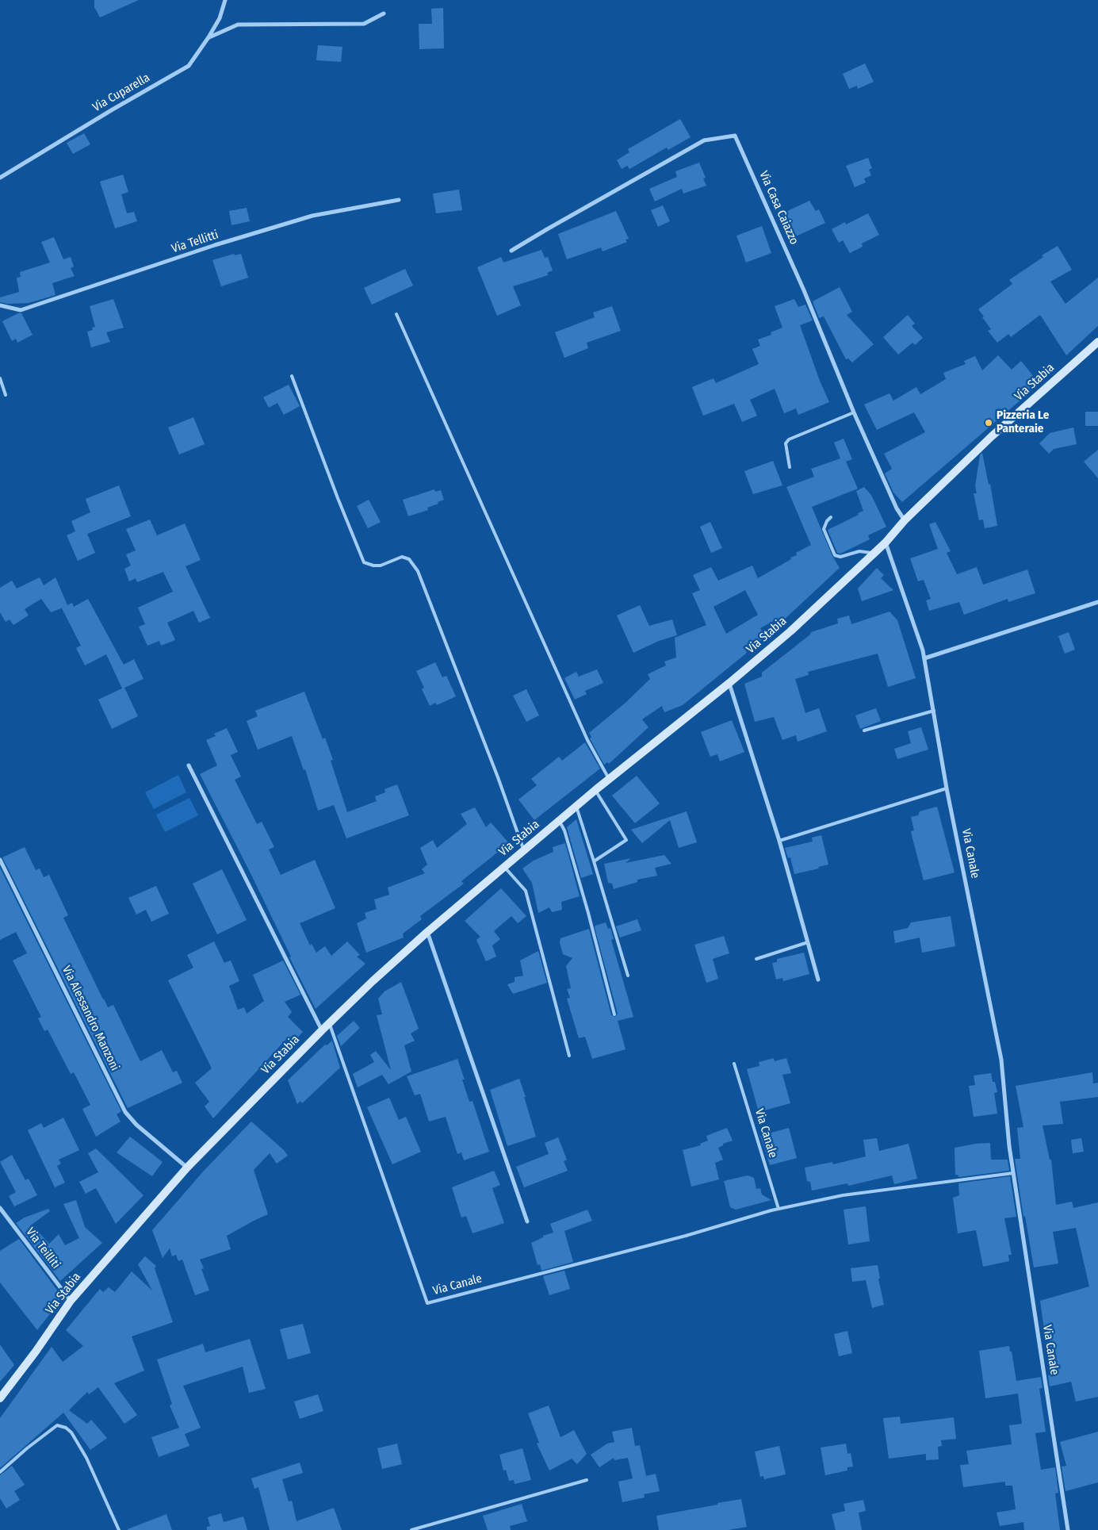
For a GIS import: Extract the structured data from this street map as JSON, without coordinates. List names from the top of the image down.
{
  "streets": {
    "main road": ["Via Stabia"],
    "street": [
      "Via Cuparella",
      "Via Casa Caiazzo",
      "Via Tellitti",
      "Via Canale",
      "Via Alessandro Manzoni",
      "Via Teilliti"
    ]
  },
  "crossings": [
    ["Via Casa Caiazzo", "Via Stabia"],
    ["Via Stabia", "Via Canale"],
    ["Via Stabia", "Via Alessandro Manzoni"],
    ["Via Stabia", "Via Teilliti"]
  ],
  "places": ["Pizzeria Le Panteraie"]
}
